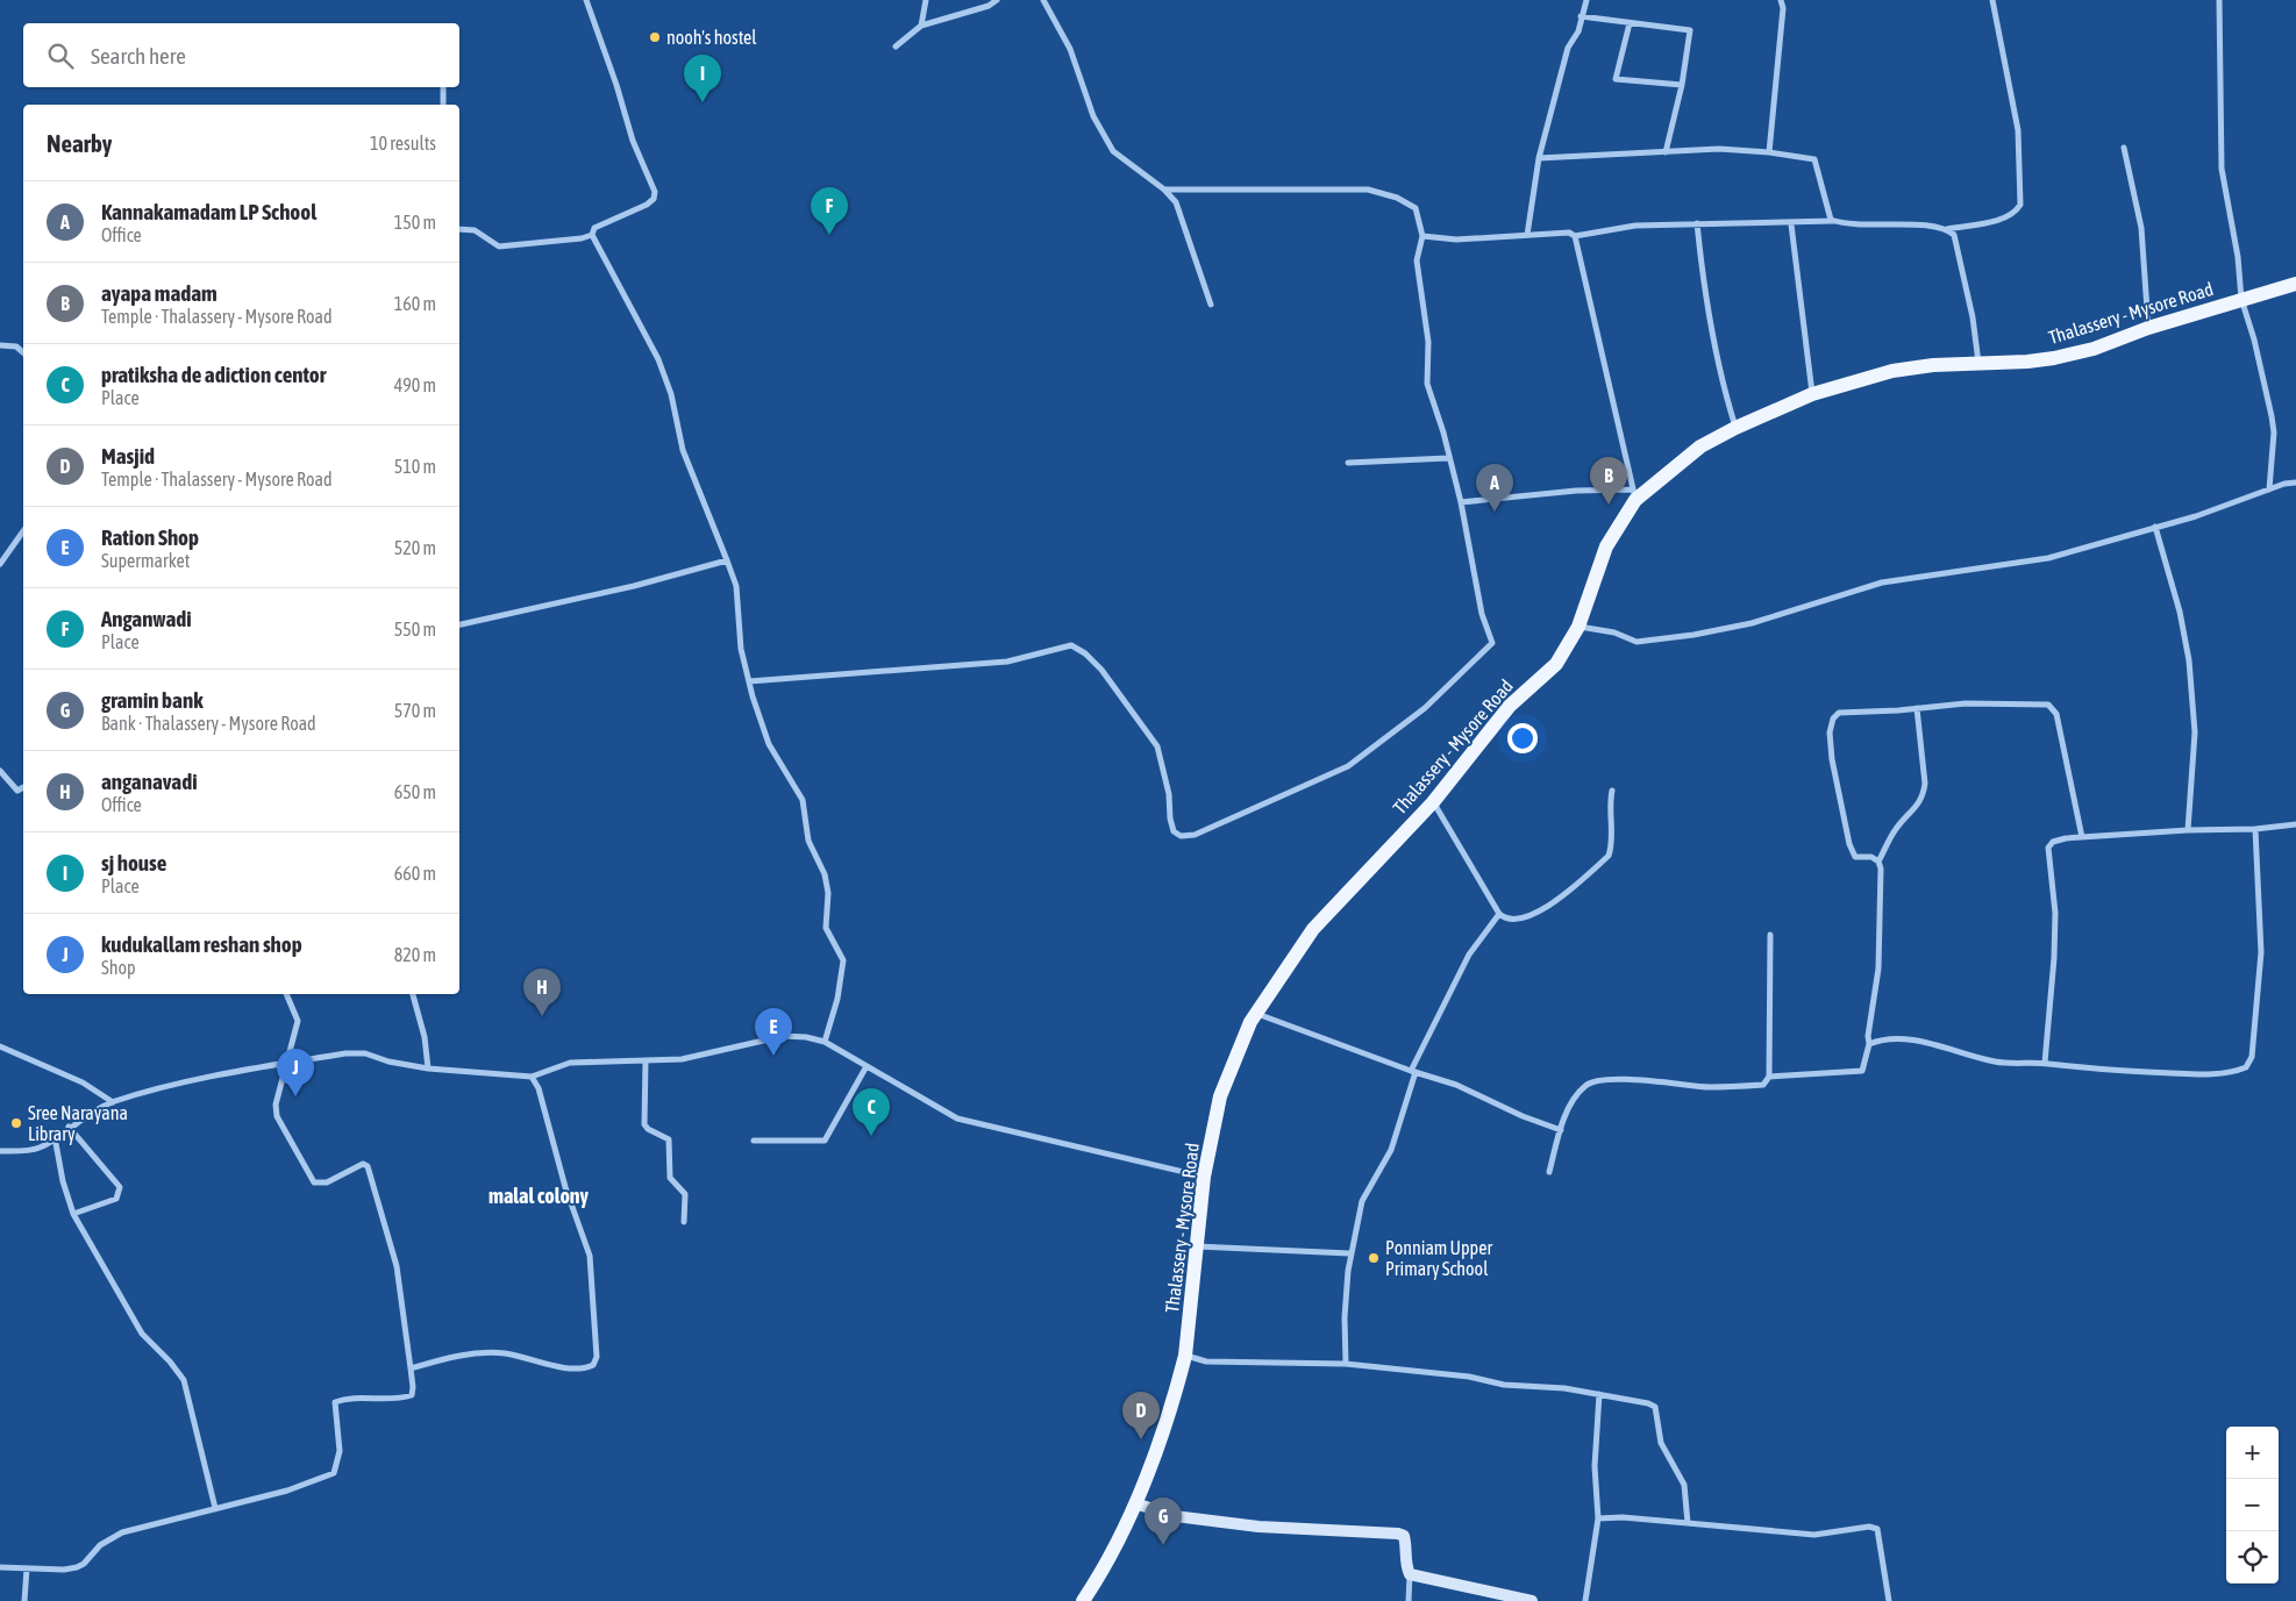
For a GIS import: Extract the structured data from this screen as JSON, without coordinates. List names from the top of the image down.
{
  "streets": {
    "main road": ["Thalassery - Mysore Road"]
  },
  "districts": ["malal colony"],
  "places": ["nooh's hostel", "Sree Narayana Library", "Ponniam Upper Primary School"],
  "page": {
    "search": "Search here",
    "pins": [
      "I",
      "F",
      "B",
      "A",
      "H",
      "E",
      "J",
      "C",
      "D",
      "G"
    ],
    "heading": ["Nearby", "10 results"],
    "list": [
      {
        "mark": "A",
        "name": "Kannakamadam LP School",
        "note": "Office",
        "value": "150 m"
      },
      {
        "mark": "B",
        "name": "ayapa madam",
        "note": "Temple · Thalassery - Mysore Road",
        "value": "160 m"
      },
      {
        "mark": "C",
        "name": "pratiksha de adiction centor",
        "note": "Place",
        "value": "490 m"
      },
      {
        "mark": "D",
        "name": "Masjid",
        "note": "Temple · Thalassery - Mysore Road",
        "value": "510 m"
      },
      {
        "mark": "E",
        "name": "Ration Shop",
        "note": "Supermarket",
        "value": "520 m"
      },
      {
        "mark": "F",
        "name": "Anganwadi",
        "note": "Place",
        "value": "550 m"
      },
      {
        "mark": "G",
        "name": "gramin bank",
        "note": "Bank · Thalassery - Mysore Road",
        "value": "570 m"
      },
      {
        "mark": "H",
        "name": "anganavadi",
        "note": "Office",
        "value": "650 m"
      },
      {
        "mark": "I",
        "name": "sj house",
        "note": "Place",
        "value": "660 m"
      },
      {
        "mark": "J",
        "name": "kudukallam reshan shop",
        "note": "Shop",
        "value": "820 m"
      }
    ],
    "map_buttons": ["+", "−"]
  }
}
